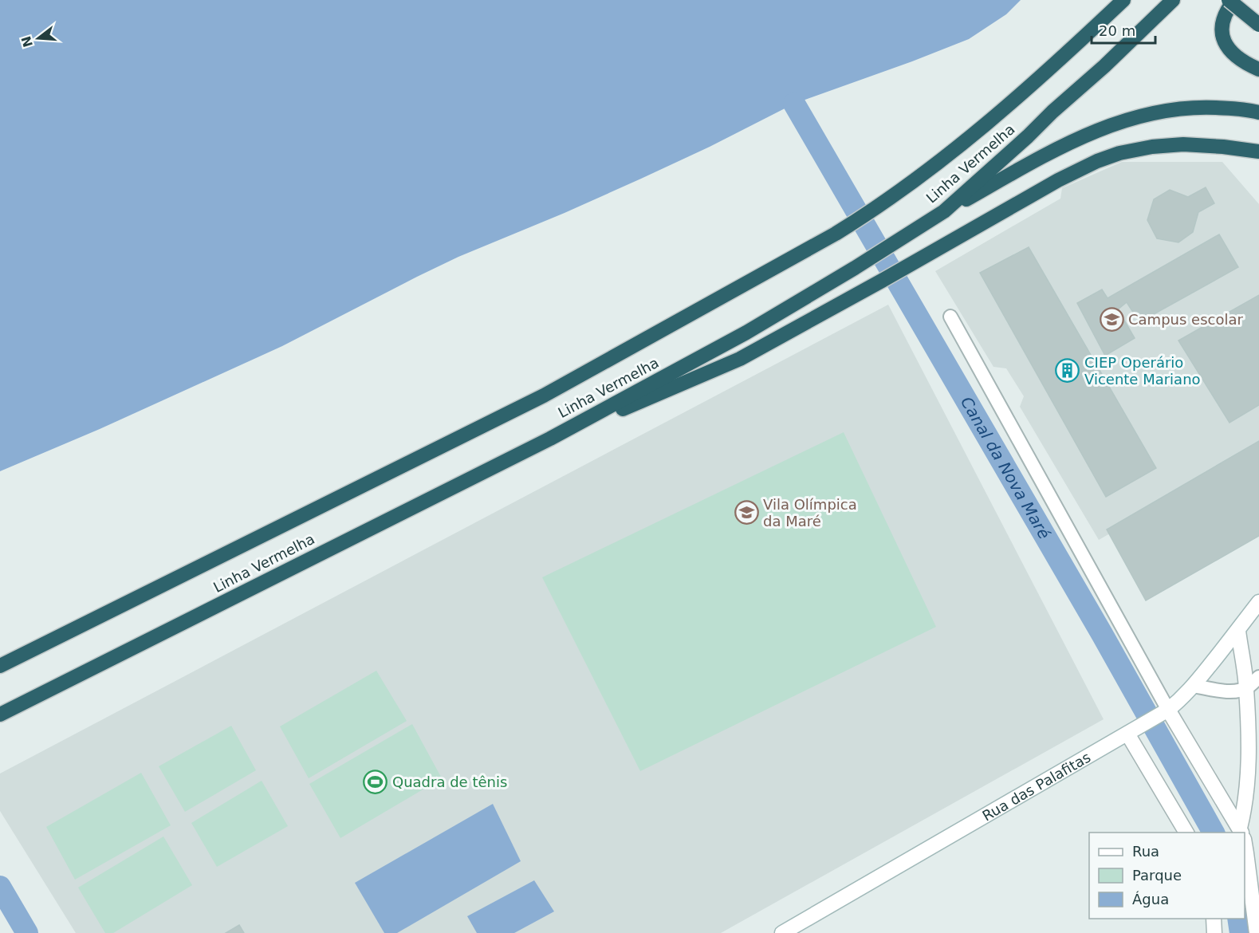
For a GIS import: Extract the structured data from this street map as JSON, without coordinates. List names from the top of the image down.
{
  "streets": {
    "highway": ["Linha Vermelha"],
    "street": ["Rua das Palafitas"]
  },
  "water": ["Canal da Nova Maré"],
  "places": {
    "school or university": ["Campus escolar", "Vila Olímpica da Maré"],
    "building": ["CIEP Operário Vicente Mariano"],
    "sports": ["Quadra de tênis"]
  },
  "legend": ["Rua", "Parque", "Água"],
  "scale_bar": "20 m",
  "north": "left"
}
